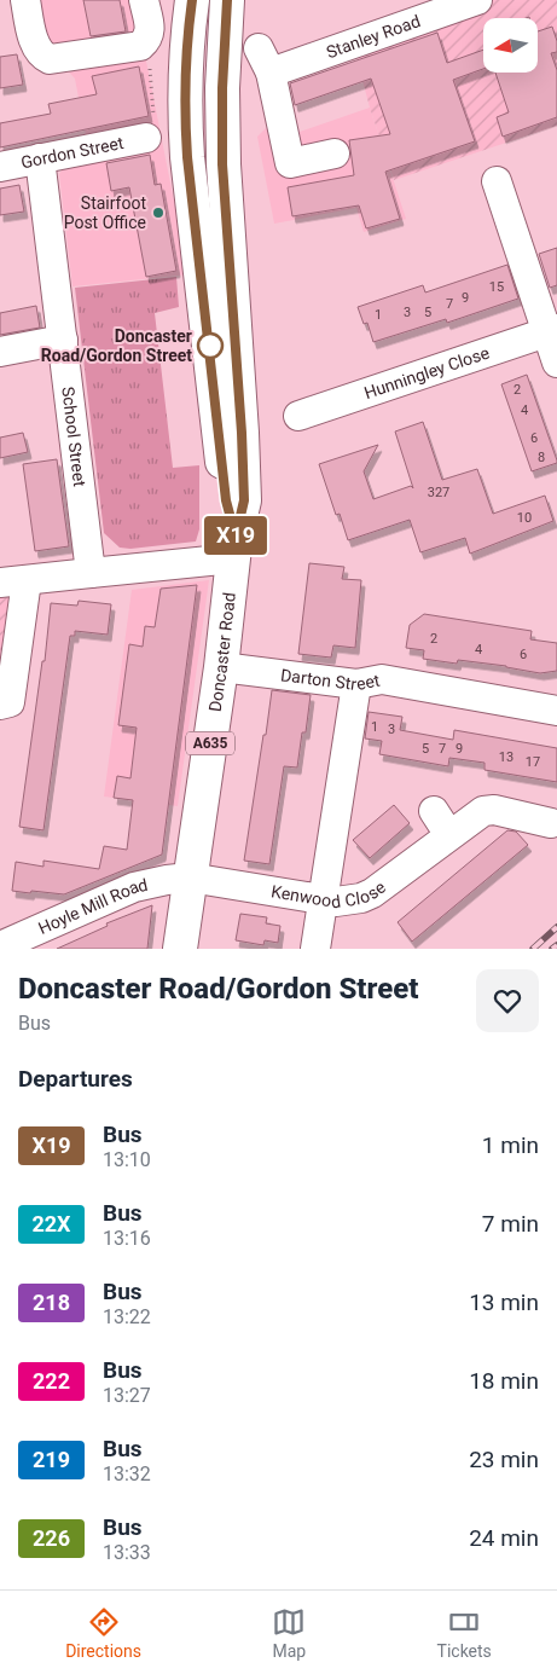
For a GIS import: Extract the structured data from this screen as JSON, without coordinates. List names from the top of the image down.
{
  "streets": {
    "highway": ["Doncaster Road", "A635"],
    "street": [
      "Stanley Road",
      "Gordon Street",
      "Hunningley Close",
      "School Street",
      "Darton Street",
      "Kenwood Close",
      "Hoyle Mill Road"
    ]
  },
  "crossings": [
    ["Gordon Street", "School Street"],
    ["Doncaster Road", "Darton Street"],
    ["Doncaster Road", "Kenwood Close"],
    ["Doncaster Road", "Hoyle Mill Road"],
    ["Kenwood Close", "Hoyle Mill Road"]
  ],
  "places": ["Stairfoot Post Office", "Doncaster Road/Gordon Street"],
  "lines": ["bus line X19"],
  "house_numbers": [
    "15",
    "9",
    "7",
    "3",
    "5",
    "1",
    "2",
    "4",
    "6",
    "8",
    "327",
    "10",
    "2",
    "4",
    "6",
    "1",
    "3",
    "5",
    "7",
    "9",
    "13",
    "17"
  ],
  "north": "left",
  "page": {
    "on_map": "X19",
    "heading": [
      ["Doncaster Road/Gordon Street", "Bus"],
      "Departures"
    ],
    "list": [
      {
        "mark": "X19",
        "name": "Bus",
        "note": "13:10",
        "value": "1 min"
      },
      {
        "mark": "22X",
        "name": "Bus",
        "note": "13:16",
        "value": "7 min"
      },
      {
        "mark": "218",
        "name": "Bus",
        "note": "13:22",
        "value": "13 min"
      },
      {
        "mark": "222",
        "name": "Bus",
        "note": "13:27",
        "value": "18 min"
      },
      {
        "mark": "219",
        "name": "Bus",
        "note": "13:32",
        "value": "23 min"
      },
      {
        "mark": "226",
        "name": "Bus",
        "note": "13:33",
        "value": "24 min"
      }
    ],
    "tabs": ["Directions", "Map", "Tickets"]
  }
}
